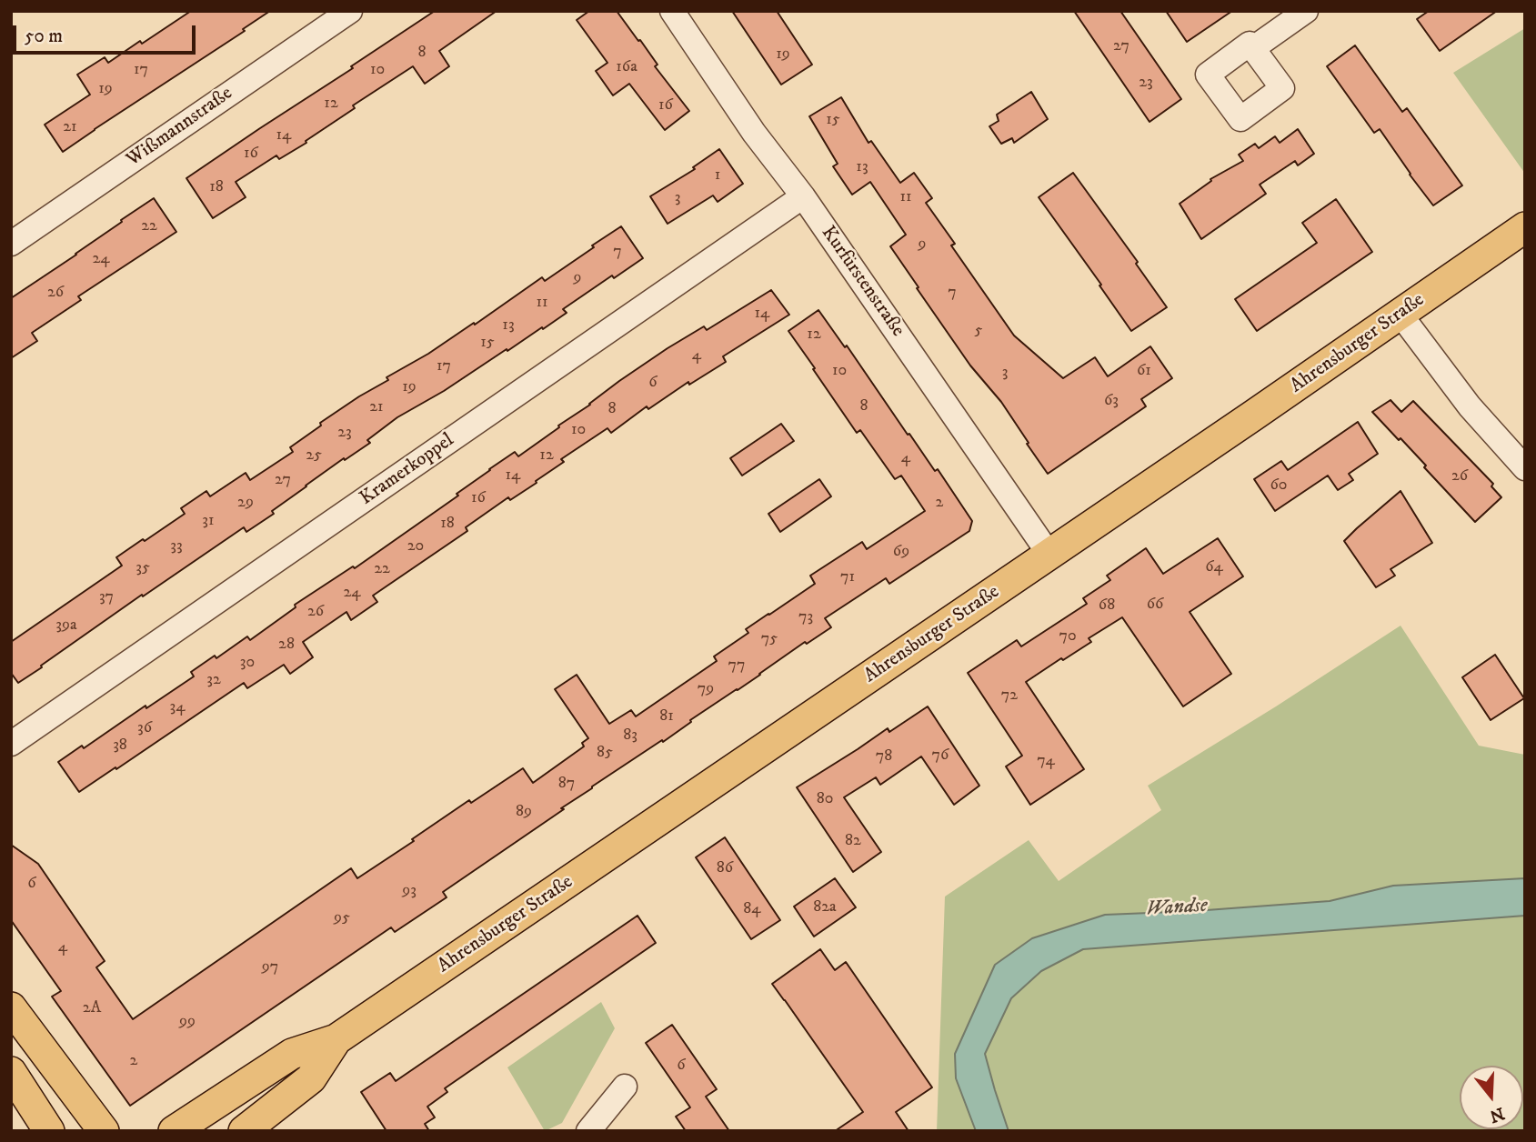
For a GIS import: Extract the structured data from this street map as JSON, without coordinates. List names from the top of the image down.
{
  "streets": {
    "main road": ["Ahrensburger Straße"],
    "street": ["Wißmannstraße", "Kurfürstenstraße", "Kramerkoppel"]
  },
  "crossings": [
    ["Kurfürstenstraße", "Ahrensburger Straße"],
    ["Kurfürstenstraße", "Kramerkoppel"]
  ],
  "water": ["Wandse"],
  "house_numbers": [
    "27",
    "8",
    "19",
    "16a",
    "17",
    "10",
    "23",
    "19",
    "12",
    "16",
    "15",
    "21",
    "14",
    "16",
    "13",
    "1",
    "18",
    "11",
    "3",
    "22",
    "9",
    "7",
    "24",
    "9",
    "26",
    "7",
    "11",
    "14",
    "13",
    "5",
    "12",
    "15",
    "4",
    "17",
    "10",
    "61",
    "3",
    "6",
    "19",
    "63",
    "8",
    "21",
    "8",
    "10",
    "23",
    "25",
    "12",
    "4",
    "14",
    "26",
    "27",
    "60",
    "16",
    "29",
    "2",
    "31",
    "18",
    "33",
    "20",
    "69",
    "64",
    "35",
    "22",
    "71",
    "24",
    "37",
    "66",
    "68",
    "26",
    "73",
    "39a",
    "70",
    "75",
    "28",
    "30",
    "77",
    "32",
    "79",
    "72",
    "34",
    "81",
    "36",
    "83",
    "38",
    "85",
    "76",
    "78",
    "74",
    "87",
    "80",
    "89",
    "82",
    "86",
    "6",
    "93",
    "82a",
    "84",
    "95",
    "4",
    "97",
    "2A",
    "99",
    "2",
    "6"
  ],
  "scale_bar": "50 m",
  "north": "bottom"
}
